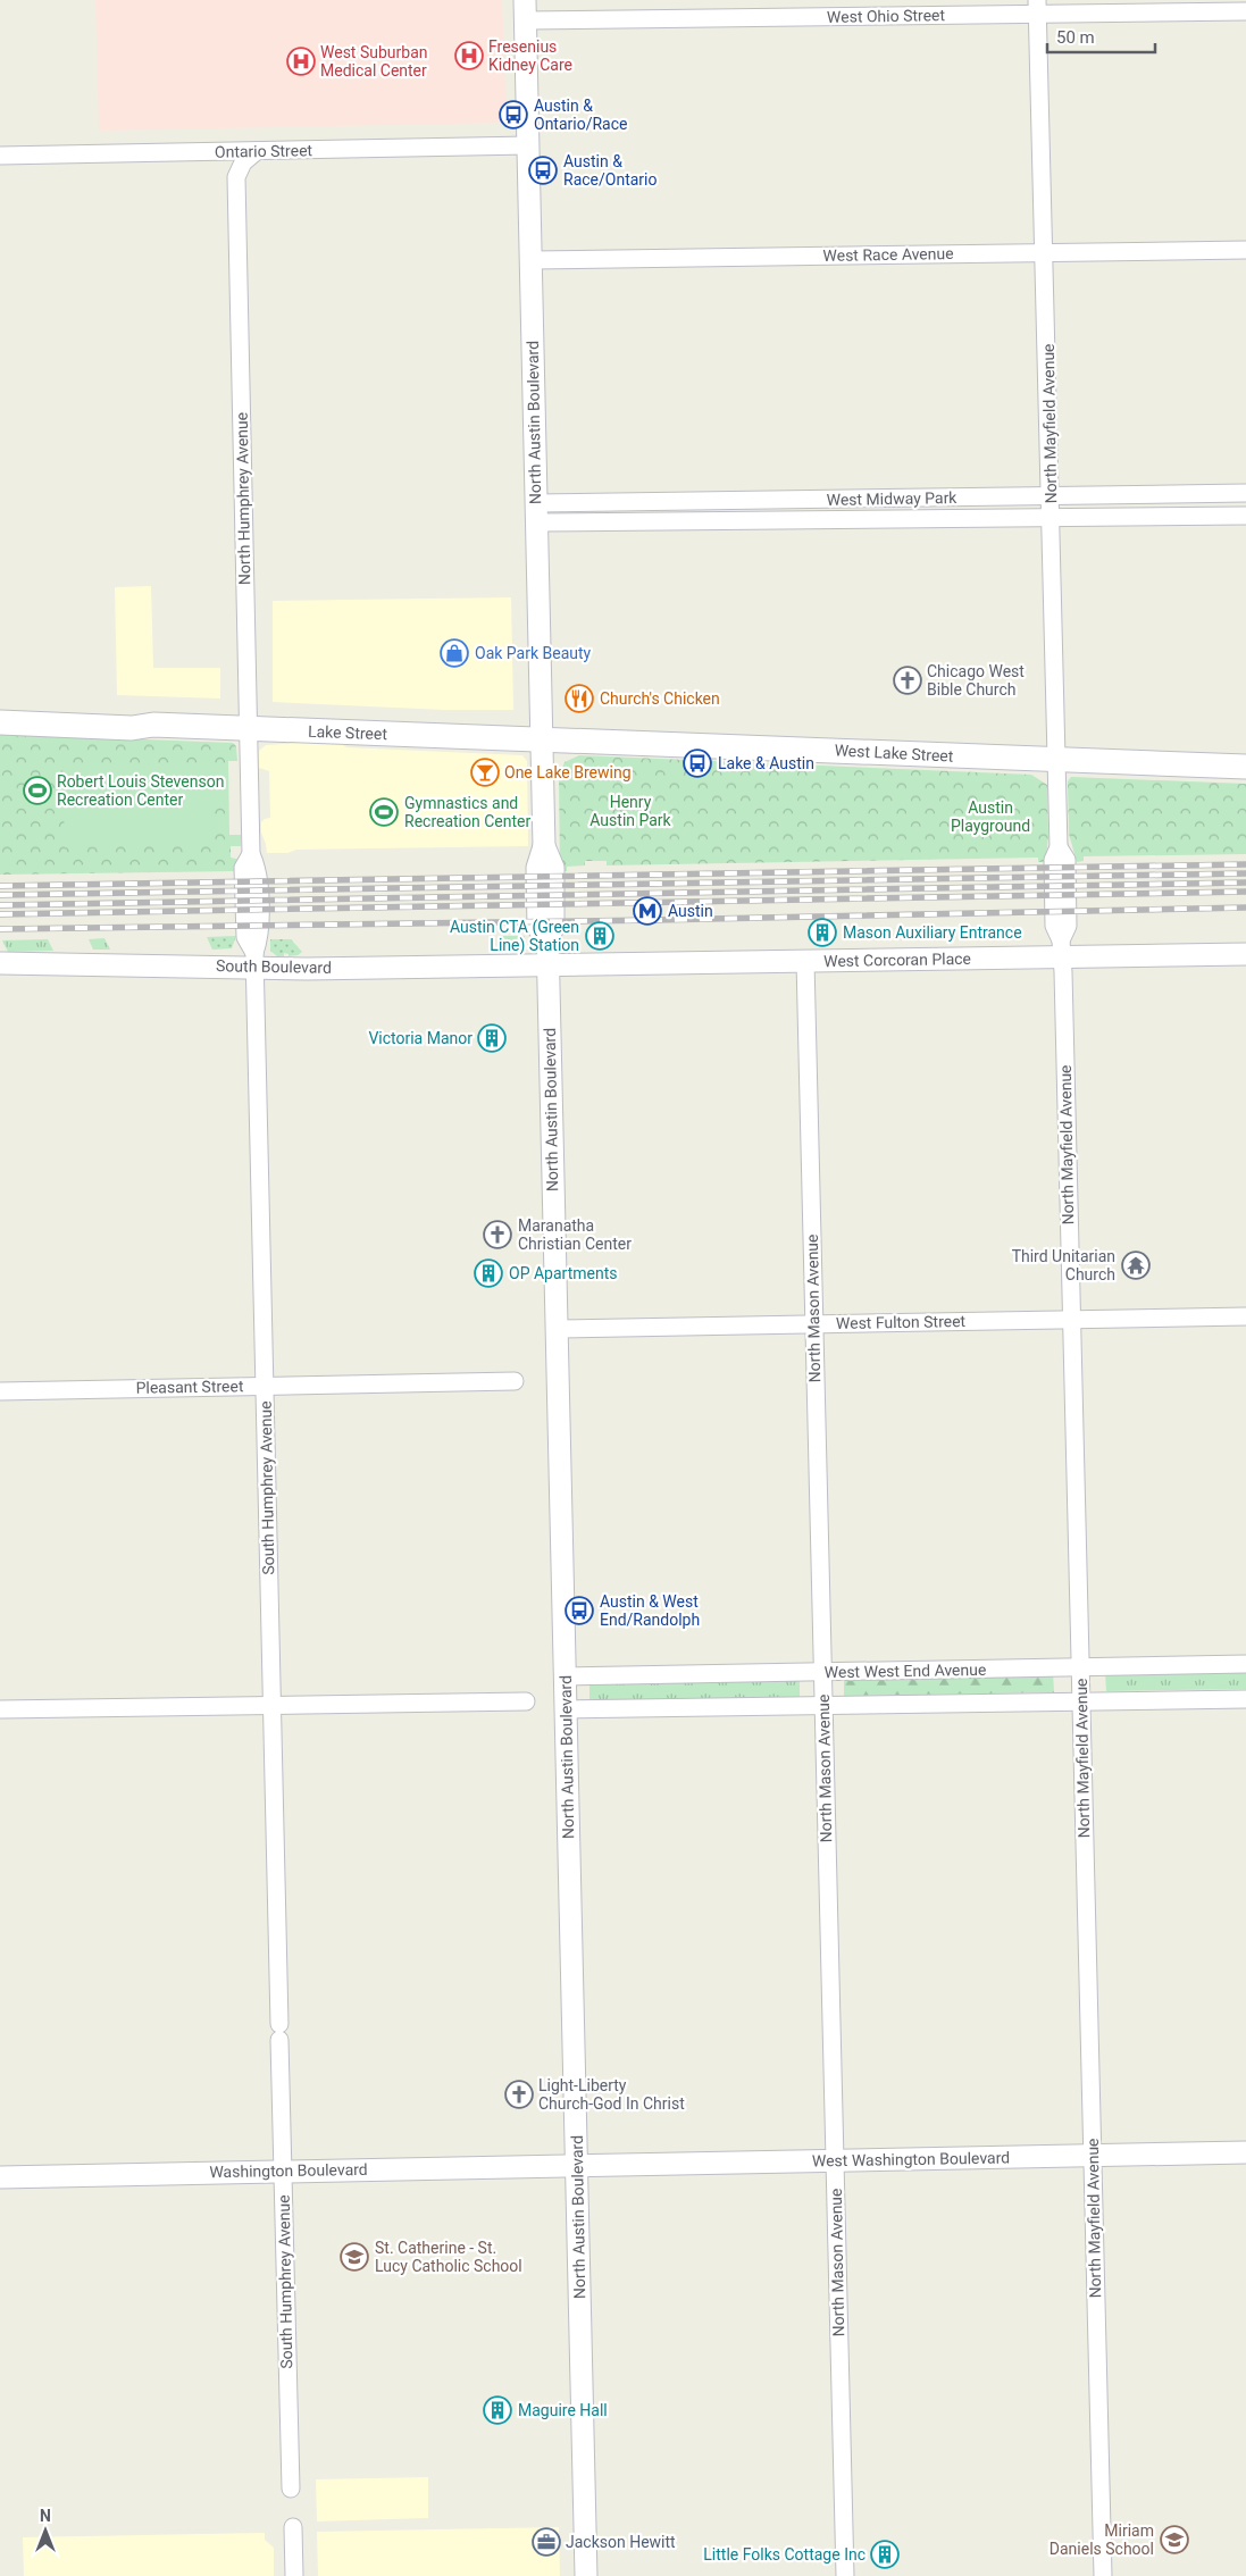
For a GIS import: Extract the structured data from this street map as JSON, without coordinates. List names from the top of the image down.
{
  "streets": {
    "main road": ["Lake Street", "West Lake Street"],
    "street": [
      "West Ohio Street",
      "Ontario Street",
      "West Race Avenue",
      "North Austin Boulevard",
      "North Mayfield Avenue",
      "North Humphrey Avenue",
      "West Midway Park",
      "West Corcoran Place",
      "South Boulevard",
      "North Mason Avenue",
      "West Fulton Street",
      "Pleasant Street",
      "South Humphrey Avenue",
      "West West End Avenue",
      "West Washington Boulevard",
      "Washington Boulevard"
    ]
  },
  "crossings": [
    ["West Ohio Street", "North Austin Boulevard"],
    ["West Ohio Street", "North Mayfield Avenue"],
    ["Ontario Street", "North Austin Boulevard"],
    ["Ontario Street", "North Humphrey Avenue"],
    ["West Race Avenue", "North Austin Boulevard"],
    ["West Race Avenue", "North Mayfield Avenue"],
    ["North Austin Boulevard", "West Midway Park"],
    ["North Austin Boulevard", "Lake Street"],
    ["North Austin Boulevard", "West Lake Street"],
    ["North Austin Boulevard", "West Corcoran Place"],
    ["North Austin Boulevard", "South Boulevard"],
    ["North Austin Boulevard", "West Fulton Street"],
    ["North Austin Boulevard", "West West End Avenue"],
    ["North Austin Boulevard", "West Washington Boulevard"],
    ["North Austin Boulevard", "Washington Boulevard"],
    ["North Mayfield Avenue", "West Midway Park"],
    ["North Mayfield Avenue", "West Lake Street"],
    ["North Mayfield Avenue", "West Corcoran Place"],
    ["North Mayfield Avenue", "West Fulton Street"],
    ["North Mayfield Avenue", "West West End Avenue"],
    ["North Mayfield Avenue", "West Washington Boulevard"],
    ["North Humphrey Avenue", "Lake Street"],
    ["North Humphrey Avenue", "South Boulevard"],
    ["North Humphrey Avenue", "South Humphrey Avenue"],
    ["Lake Street", "West Lake Street"],
    ["West Corcoran Place", "South Boulevard"],
    ["West Corcoran Place", "North Mason Avenue"],
    ["South Boulevard", "South Humphrey Avenue"],
    ["North Mason Avenue", "West Fulton Street"],
    ["North Mason Avenue", "West West End Avenue"],
    ["North Mason Avenue", "West Washington Boulevard"],
    ["Pleasant Street", "South Humphrey Avenue"],
    ["South Humphrey Avenue", "Washington Boulevard"],
    ["West Washington Boulevard", "Washington Boulevard"]
  ],
  "parks": ["Henry Austin Park", "Austin Playground"],
  "places": {
    "hospital": ["Fresenius Kidney Care", "West Suburban Medical Center"],
    "bus stop": [
      "Austin & Ontario/Race",
      "Austin & Race/Ontario",
      "Lake & Austin",
      "Austin & West End/Randolph"
    ],
    "shop": ["Oak Park Beauty"],
    "church": ["Chicago West Bible Church", "Maranatha Christian Center", "Light-Liberty Church-God In Christ"],
    "restaurant": ["Church's Chicken"],
    "bar": ["One Lake Brewing"],
    "sports": ["Robert Louis Stevenson Recreation Center", "Gymnastics and Recreation Center"],
    "metro station": ["Austin"],
    "building": [
      "Mason Auxiliary Entrance",
      "Austin CTA (Green Line) Station",
      "Victoria Manor",
      "OP Apartments",
      "Maguire Hall",
      "Little Folks Cottage Inc"
    ],
    "temple": ["Third Unitarian Church"],
    "school or university": ["St. Catherine - St. Lucy Catholic School", "Miriam Daniels School"],
    "office": ["Jackson Hewitt"]
  },
  "scale_bar": "50 m",
  "north": "top"
}
